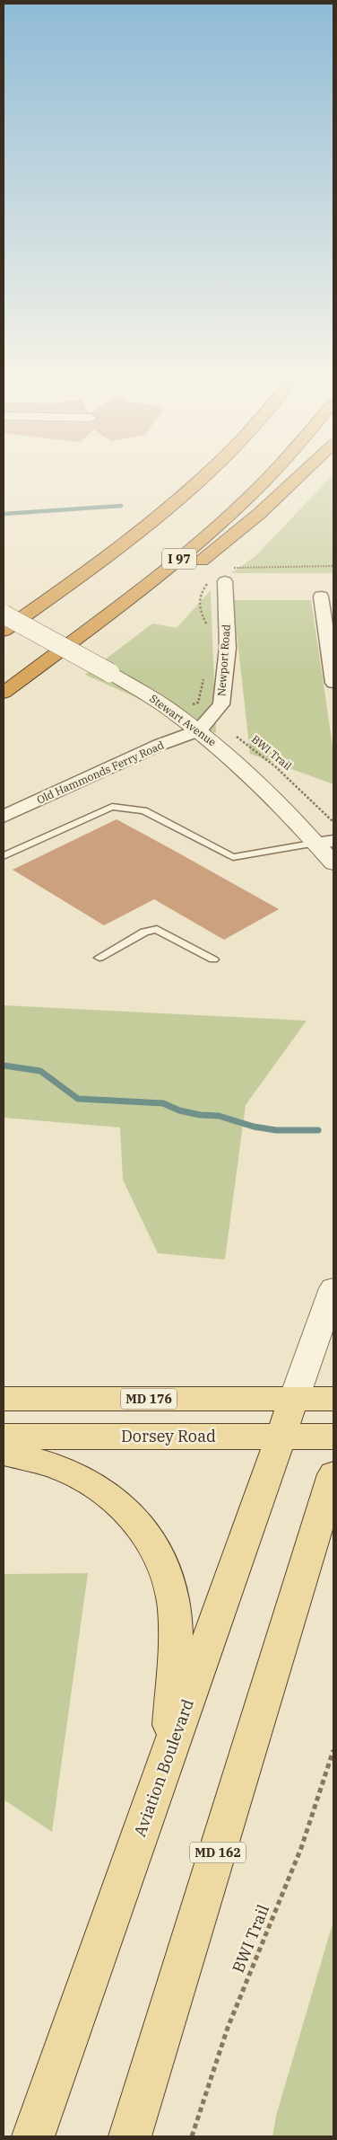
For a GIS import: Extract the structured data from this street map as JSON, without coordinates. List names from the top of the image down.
{
  "streets": {
    "highway": ["I 97"],
    "main road": [
      "MD 176",
      "Dorsey Road",
      "Aviation Boulevard",
      "MD 162"
    ],
    "street": ["Newport Road", "Stewart Avenue", "Old Hammonds Ferry Road"],
    "path": ["BWI Trail"]
  },
  "crossings": [
    ["Newport Road", "Stewart Avenue"],
    ["Newport Road", "BWI Trail"],
    ["Newport Road", "Old Hammonds Ferry Road"],
    ["Stewart Avenue", "BWI Trail"],
    ["Stewart Avenue", "Old Hammonds Ferry Road"],
    ["BWI Trail", "Old Hammonds Ferry Road"],
    ["MD 176", "Aviation Boulevard"],
    ["Dorsey Road", "Aviation Boulevard"]
  ]
}
